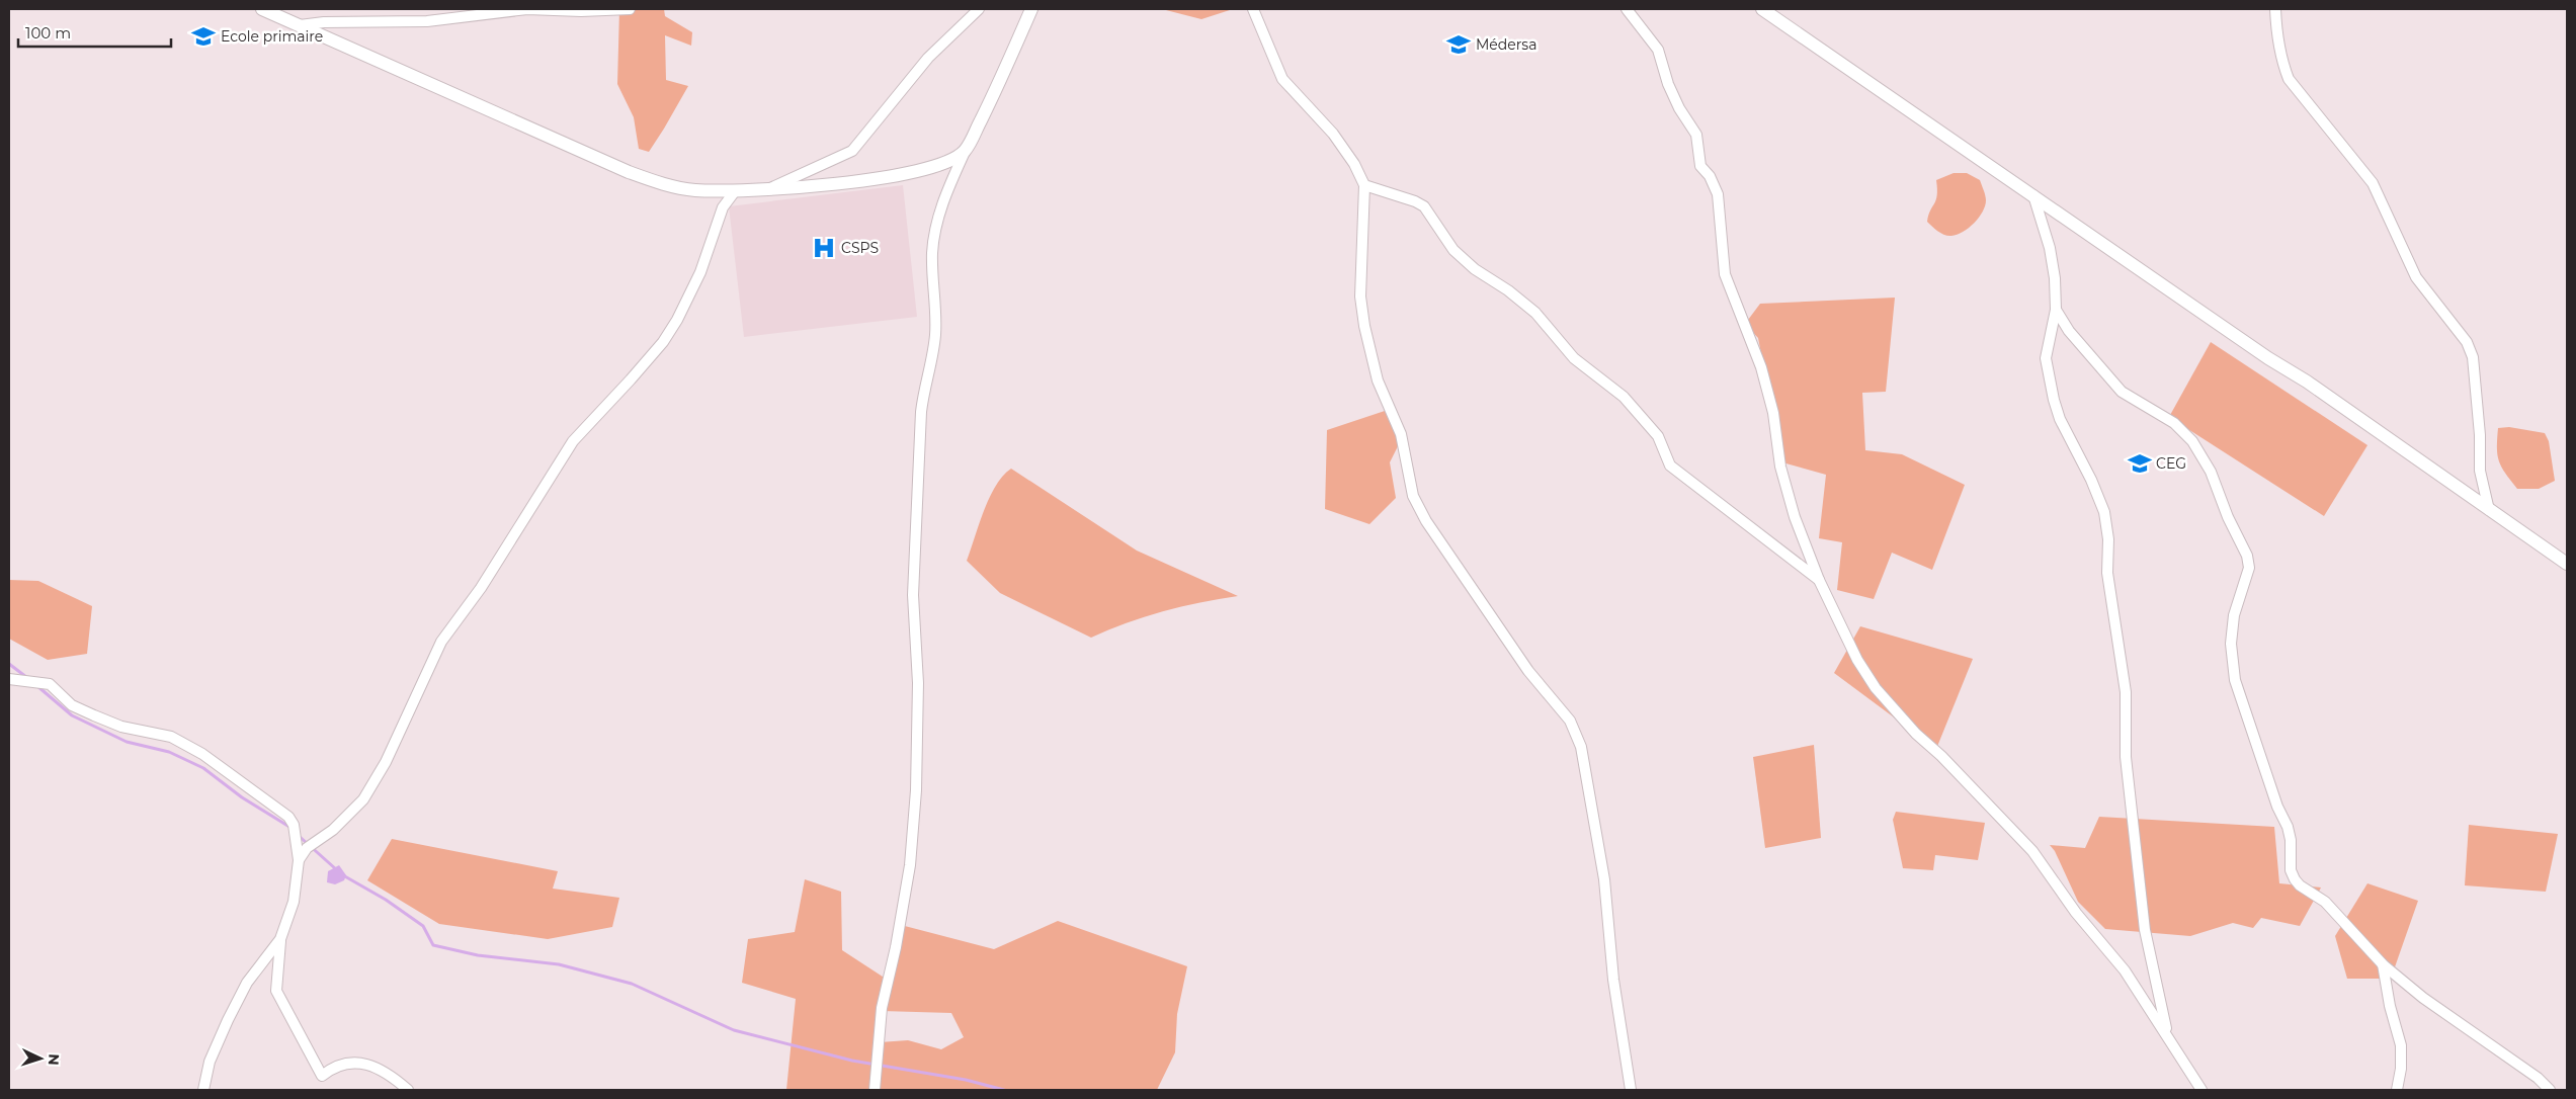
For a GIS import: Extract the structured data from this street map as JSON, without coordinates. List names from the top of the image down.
{
  "places": {
    "school or university": ["Ecole primaire", "Médersa", "CEG"],
    "hospital": ["CSPS"]
  },
  "scale_bar": "100 m",
  "north": "right"
}
